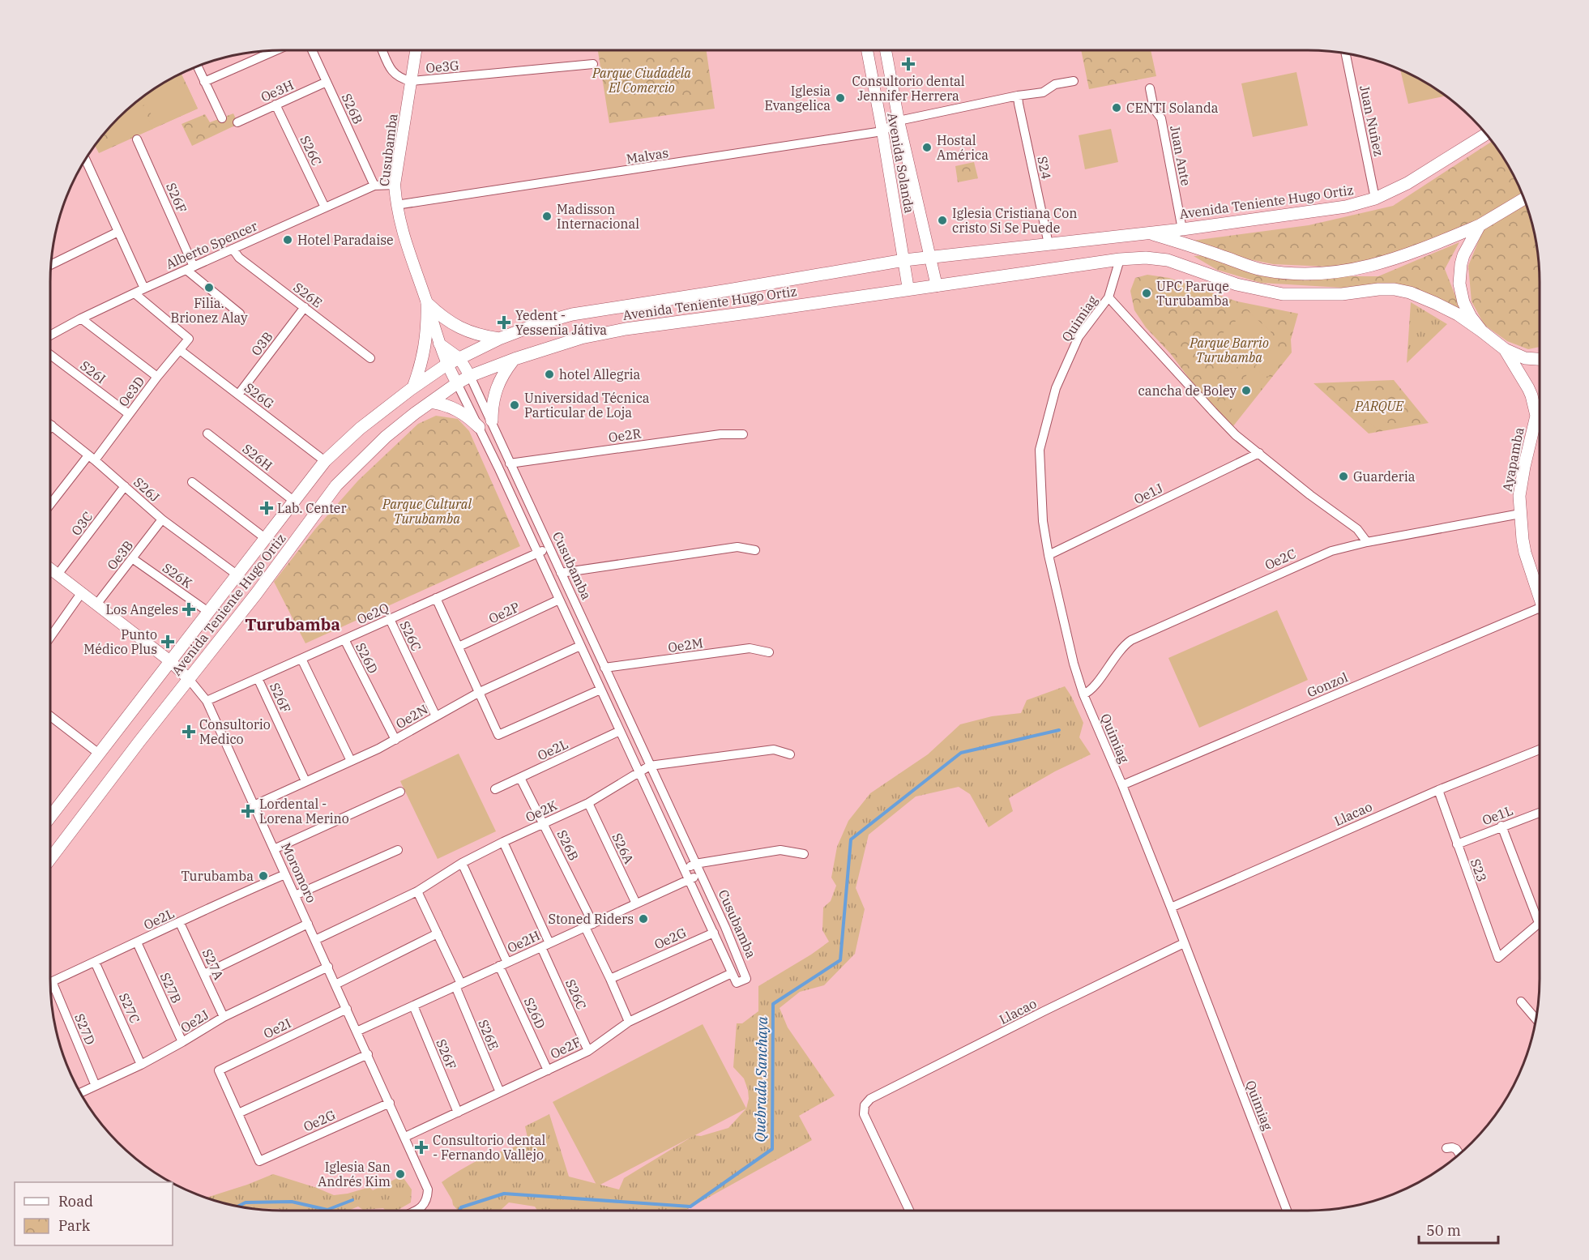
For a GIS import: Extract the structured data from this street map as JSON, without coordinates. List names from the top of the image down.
{
  "streets": {
    "main road": ["Avenida Teniente Hugo Ortiz", "Ayapamba"],
    "street": [
      "Oe3G",
      "Oe3H",
      "S26B",
      "Juan Nuñez",
      "Cusubamba",
      "S26C",
      "Malvas",
      "Juan Ante",
      "Avenida Solanda",
      "S24",
      "S26F",
      "Alberto Spencer",
      "S26E",
      "Quimiag",
      "O3B",
      "S26I",
      "Oe3D",
      "S26G",
      "Oe2R",
      "S26H",
      "S26J",
      "Oe1J",
      "O3C",
      "Oe3B",
      "Oe2C",
      "S26K",
      "Oe2P",
      "Oe2Q",
      "Oe2M",
      "S26D",
      "Gonzol",
      "Oe2N",
      "Oe2L",
      "Oe2K",
      "Llacao",
      "Oe1L",
      "S26A",
      "S23",
      "Moromoro",
      "Oe2G",
      "Oe2H",
      "S27A",
      "S27B",
      "S27C",
      "Oe2J",
      "Oe2I",
      "S27D",
      "Oe2F"
    ]
  },
  "crossings": [
    ["Oe3G", "Cusubamba"],
    ["Oe3H", "S26B"],
    ["Oe3H", "S26C"],
    ["S26B", "Alberto Spencer"],
    ["S26B", "Oe2L"],
    ["S26B", "Oe2K"],
    ["S26B", "Oe2G"],
    ["S26B", "Oe2H"],
    ["S26B", "Oe2F"],
    ["Juan Nuñez", "Avenida Teniente Hugo Ortiz"],
    ["Cusubamba", "Malvas"],
    ["Cusubamba", "Avenida Teniente Hugo Ortiz"],
    ["Cusubamba", "Alberto Spencer"],
    ["Cusubamba", "Oe2R"],
    ["Cusubamba", "Oe2P"],
    ["Cusubamba", "Oe2Q"],
    ["Cusubamba", "Oe2M"],
    ["Cusubamba", "Oe2N"],
    ["Cusubamba", "Oe2L"],
    ["Cusubamba", "Oe2K"],
    ["Cusubamba", "Oe2G"],
    ["Cusubamba", "Oe2H"],
    ["Cusubamba", "Oe2F"],
    ["S26C", "Alberto Spencer"],
    ["S26C", "Oe2Q"],
    ["S26C", "Oe2N"],
    ["S26C", "Oe2K"],
    ["S26C", "Oe2H"],
    ["S26C", "Oe2F"],
    ["Malvas", "Avenida Solanda"],
    ["Juan Ante", "Avenida Teniente Hugo Ortiz"],
    ["Avenida Solanda", "Avenida Teniente Hugo Ortiz"],
    ["S24", "Avenida Teniente Hugo Ortiz"],
    ["S26F", "Alberto Spencer"],
    ["S26F", "Oe2Q"],
    ["S26F", "Oe2N"],
    ["S26F", "Oe2H"],
    ["S26F", "Oe2F"],
    ["Avenida Teniente Hugo Ortiz", "Quimiag"],
    ["Avenida Teniente Hugo Ortiz", "S26G"],
    ["Avenida Teniente Hugo Ortiz", "S26H"],
    ["Avenida Teniente Hugo Ortiz", "S26J"],
    ["Avenida Teniente Hugo Ortiz", "S26K"],
    ["Avenida Teniente Hugo Ortiz", "Moromoro"],
    ["Alberto Spencer", "S26E"],
    ["Alberto Spencer", "Oe3D"],
    ["S26E", "O3B"],
    ["S26E", "Oe2K"],
    ["S26E", "Oe2H"],
    ["S26E", "Oe2F"],
    ["Quimiag", "Oe1J"],
    ["Quimiag", "Oe2C"],
    ["Quimiag", "Gonzol"],
    ["Quimiag", "Llacao"],
    ["O3B", "S26G"],
    ["S26I", "Oe3D"],
    ["Oe3D", "S26G"],
    ["Oe3D", "S26J"],
    ["Ayapamba", "Oe2C"],
    ["S26J", "O3C"],
    ["S26J", "Oe3B"],
    ["O3C", "Moromoro"],
    ["Oe3B", "S26K"],
    ["Oe3B", "Moromoro"],
    ["Oe2Q", "S26D"],
    ["Oe2Q", "Moromoro"],
    ["S26D", "Oe2N"],
    ["S26D", "Oe2K"],
    ["S26D", "Oe2H"],
    ["S26D", "Oe2F"],
    ["Oe2N", "Moromoro"],
    ["Oe2L", "Moromoro"],
    ["Oe2L", "S27A"],
    ["Oe2L", "S27B"],
    ["Oe2L", "S27C"],
    ["Oe2L", "S27D"],
    ["Oe2K", "S26A"],
    ["Oe2K", "Moromoro"],
    ["Llacao", "S23"],
    ["Oe1L", "S23"],
    ["S26A", "Oe2H"],
    ["Moromoro", "Oe2G"],
    ["Moromoro", "Oe2H"],
    ["Moromoro", "Oe2J"],
    ["Moromoro", "Oe2I"],
    ["Moromoro", "Oe2F"],
    ["Oe2G", "Oe2I"],
    ["S27A", "Oe2J"],
    ["S27B", "Oe2J"],
    ["S27C", "Oe2J"],
    ["Oe2J", "S27D"]
  ],
  "districts": ["Turubamba"],
  "water": ["Quebrada Sanchaya"],
  "parks": [
    "Parque Ciudadela El Comercio",
    "Parque Barrio Turubamba",
    "PARQUE",
    "Parque Cultural Turubamba"
  ],
  "places": {
    "health": [
      "Consultorio dental Jennifer Herrera",
      "Yedent - Yessenia Játiva",
      "Lab. Center",
      "Los Angeles",
      "Punto Médico Plus",
      "Consultorio Medico",
      "Lordental - Lorena Merino",
      "Consultorio dental - Fernando Vallejo"
    ],
    "other": [
      "Iglesia Evangelica",
      "CENTI Solanda",
      "Hostal América",
      "Madisson Internacional",
      "Iglesia Cristiana Con cristo Si Se Puede",
      "Hotel Paradaise",
      "Filia. Brionez Alay",
      "UPC Paruqe Turubamba",
      "hotel Allegria",
      "cancha de Boley",
      "Universidad Técnica Particular de Loja",
      "Guarderia",
      "Turubamba",
      "Stoned Riders",
      "Iglesia San Andrés Kim"
    ]
  },
  "legend": ["Road", "Park"],
  "scale_bar": "50 m"
}
